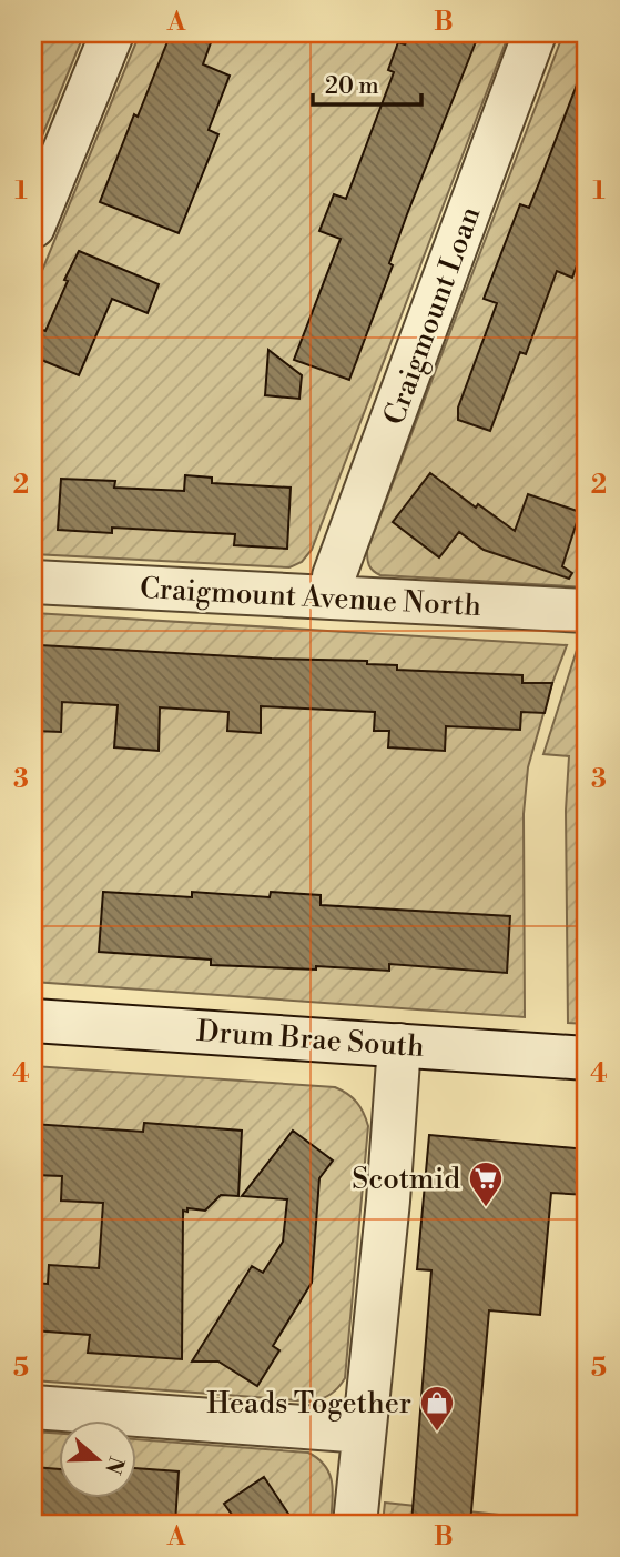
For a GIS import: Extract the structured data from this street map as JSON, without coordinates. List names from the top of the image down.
{
  "streets": {
    "street": ["Craigmount Loan", "Craigmount Avenue North", "Drum Brae South"]
  },
  "crossings": [
    ["Craigmount Loan", "Craigmount Avenue North"]
  ],
  "places": {
    "supermarket": ["Scotmid"],
    "shop": ["Heads Together"]
  },
  "scale_bar": "20 m",
  "north": "right",
  "grid": {
    "columns": ["A", "B"],
    "rows": [
      "1",
      "2",
      "3",
      "4",
      "5"
    ]
  }
}
